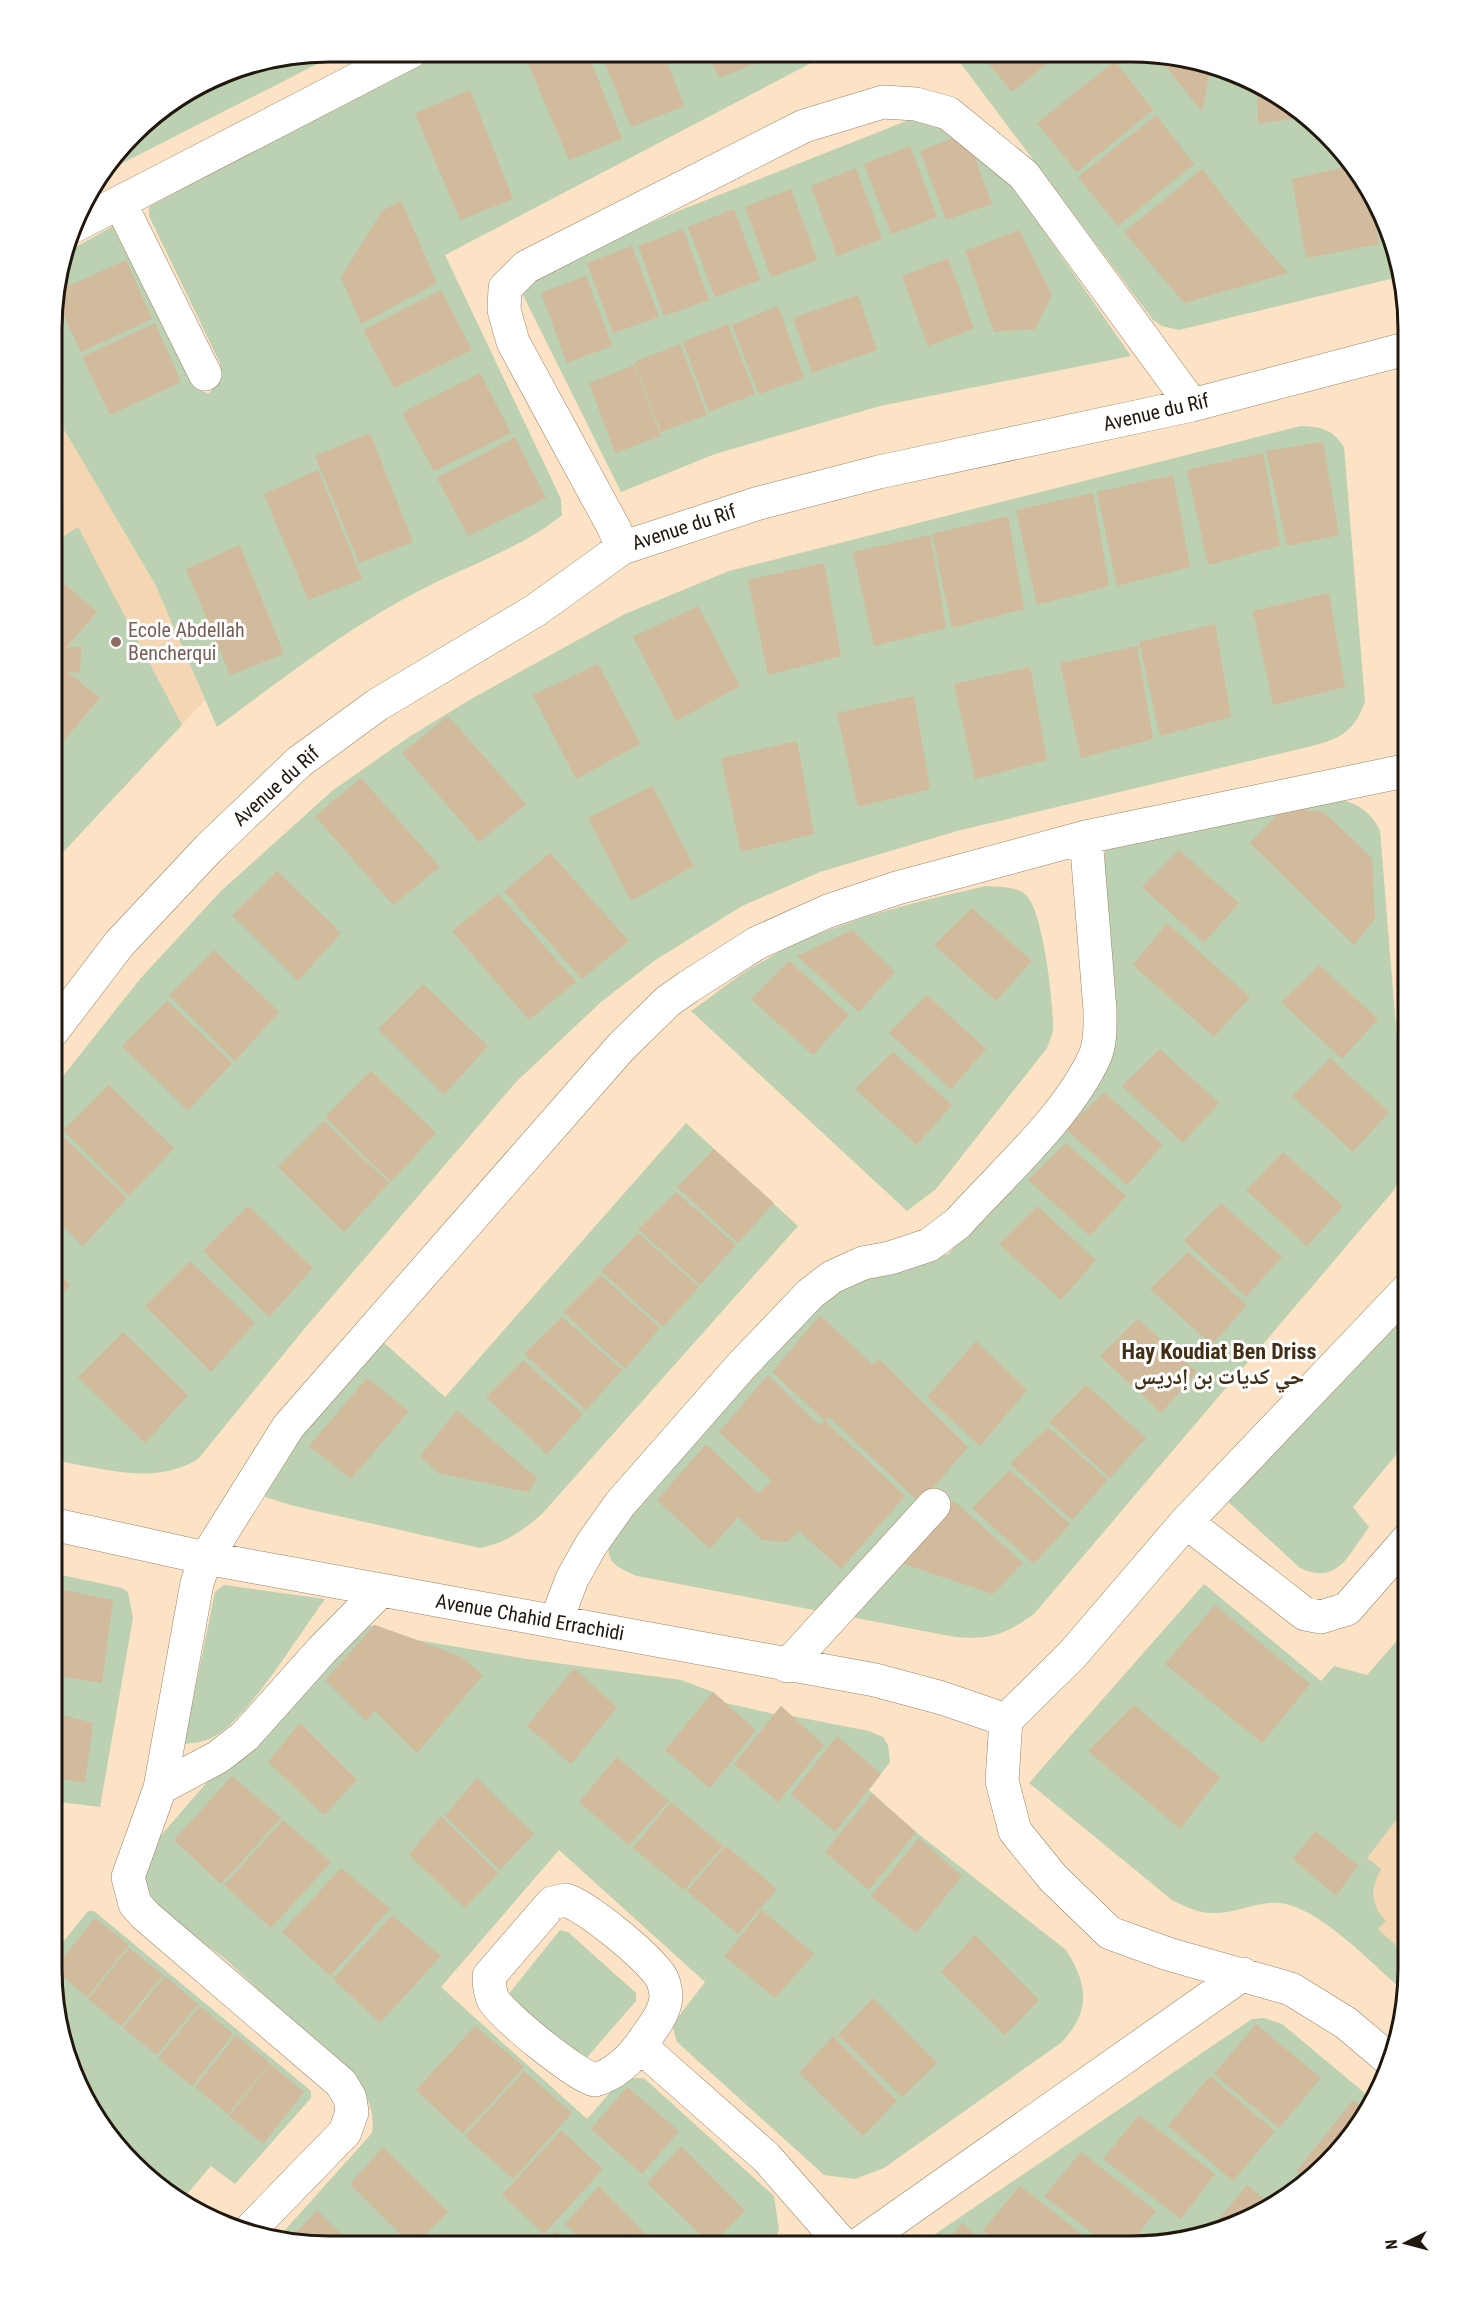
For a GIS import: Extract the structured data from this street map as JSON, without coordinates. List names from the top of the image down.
{
  "streets": {
    "street": ["Avenue du Rif", "Avenue Chahid Errachidi"]
  },
  "districts": ["Hay Koudiat Ben Driss حي كديات بن إدريس"],
  "places": ["Ecole Abdellah Bencherqui"],
  "north": "left"
}
